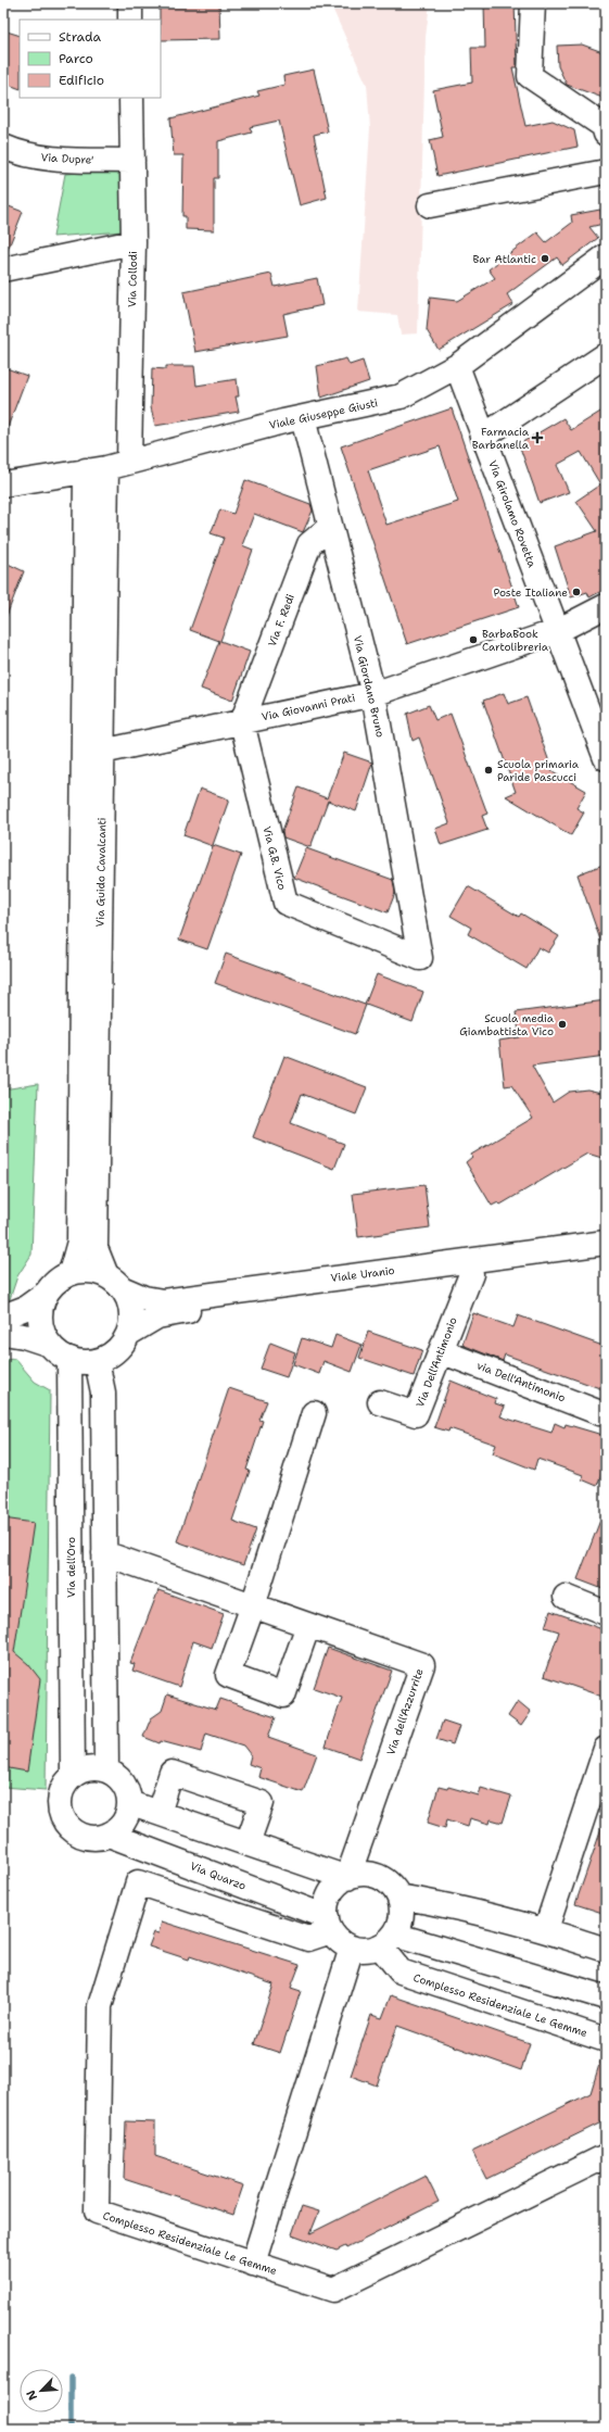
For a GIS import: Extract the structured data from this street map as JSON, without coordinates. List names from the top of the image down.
{
  "streets": {
    "street": [
      "Via Dupre'",
      "Via Collodi",
      "Viale Giuseppe Giusti",
      "Via Girolamo Rovetta",
      "Via F. Redi",
      "Via Giordano Bruno",
      "Via Giovanni Prati",
      "Via G.B. Vico",
      "Via Guido Cavalcanti",
      "Viale Uranio",
      "Via Dell'Antimonio",
      "via Dell'Antimonio",
      "Via dell'Oro",
      "Via dell'Azzurrite",
      "Via Quarzo",
      "Complesso Residenziale Le Gemme"
    ]
  },
  "crossings": [
    ["Via Dupre'", "Via Collodi"],
    ["Via Collodi", "Viale Giuseppe Giusti"],
    ["Viale Giuseppe Giusti", "Via Girolamo Rovetta"],
    ["Viale Giuseppe Giusti", "Via Giordano Bruno"],
    ["Viale Giuseppe Giusti", "Via Guido Cavalcanti"],
    ["Via Girolamo Rovetta", "Via Giovanni Prati"],
    ["Via F. Redi", "Via Giordano Bruno"],
    ["Via F. Redi", "Via Giovanni Prati"],
    ["Via F. Redi", "Via G.B. Vico"],
    ["Via Giordano Bruno", "Via Giovanni Prati"],
    ["Via Giordano Bruno", "Via G.B. Vico"],
    ["Via Giovanni Prati", "Via G.B. Vico"],
    ["Via Giovanni Prati", "Via Guido Cavalcanti"],
    ["Via Guido Cavalcanti", "Viale Uranio"],
    ["Via Guido Cavalcanti", "Via dell'Oro"],
    ["Viale Uranio", "Via Dell'Antimonio"],
    ["Viale Uranio", "Via dell'Oro"],
    ["Via Dell'Antimonio", "via Dell'Antimonio"],
    ["Via dell'Oro", "Via Quarzo"],
    ["Via dell'Azzurrite", "Via Quarzo"],
    ["Via dell'Azzurrite", "Complesso Residenziale Le Gemme"],
    ["Via Quarzo", "Complesso Residenziale Le Gemme"]
  ],
  "places": {
    "other": [
      "Bar Atlantic",
      "Poste Italiane",
      "BarbaBook Cartolibreria",
      "Scuola primaria Paride Pascucci",
      "Scuola media Giambattista Vico"
    ],
    "health": ["Farmacia Barbanella"]
  },
  "legend": ["Strada", "Parco", "Edificio"],
  "north": "bottom left"
}
